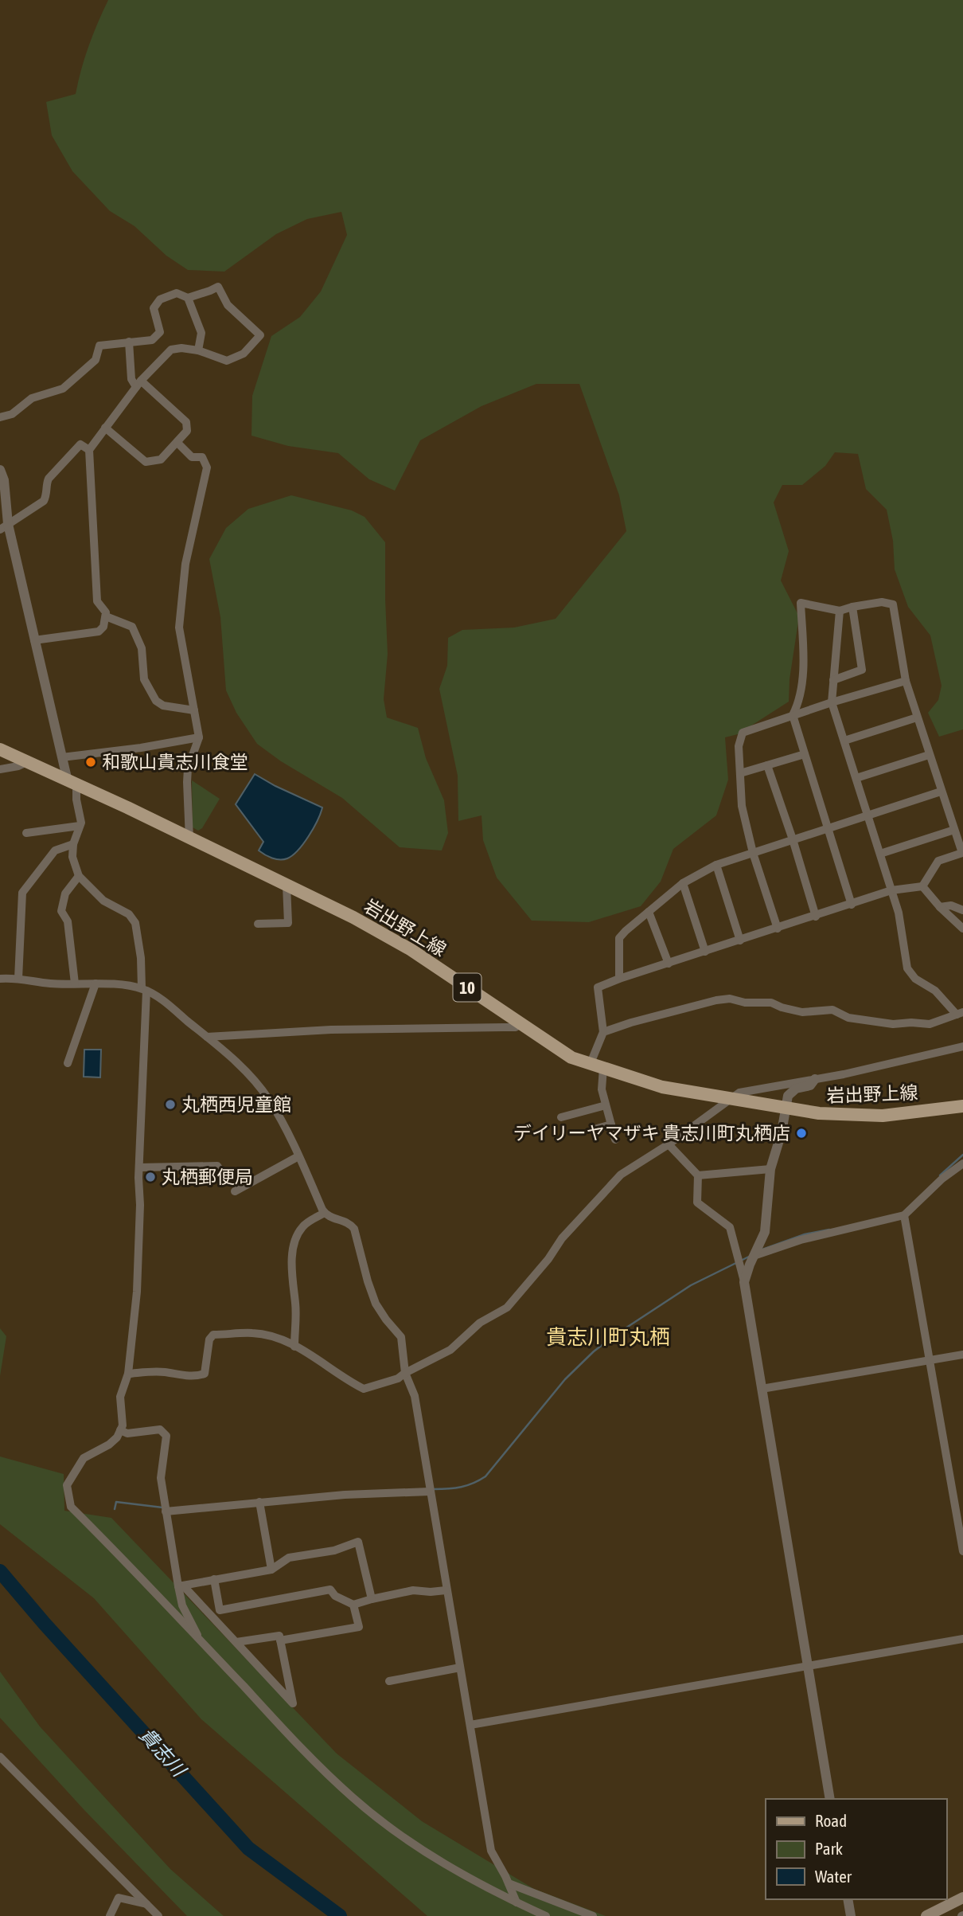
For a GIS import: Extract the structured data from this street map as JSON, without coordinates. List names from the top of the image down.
{
  "streets": {
    "main road": ["岩出野上線", "10"]
  },
  "districts": ["貴志川町丸栖"],
  "water": ["貴志川"],
  "places": [
    "和歌山貴志川食堂",
    "丸栖西児童館",
    "デイリーヤマザキ 貴志川町丸栖店",
    "丸栖郵便局"
  ],
  "legend": ["Road", "Park", "Water"]
}
